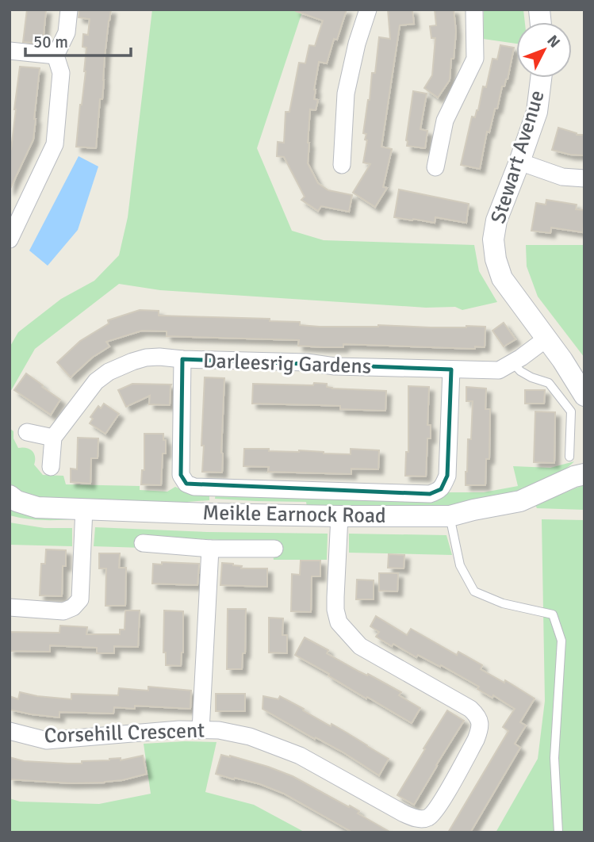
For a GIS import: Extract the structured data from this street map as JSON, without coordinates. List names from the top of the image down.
{
  "streets": {
    "street": [
      "Stewart Avenue",
      "Darleesrig Gardens",
      "Meikle Earnock Road",
      "Corsehill Crescent"
    ]
  },
  "crossings": [
    ["Stewart Avenue", "Darleesrig Gardens"],
    ["Meikle Earnock Road", "Corsehill Crescent"]
  ],
  "scale_bar": "50 m",
  "north": "top right"
}
